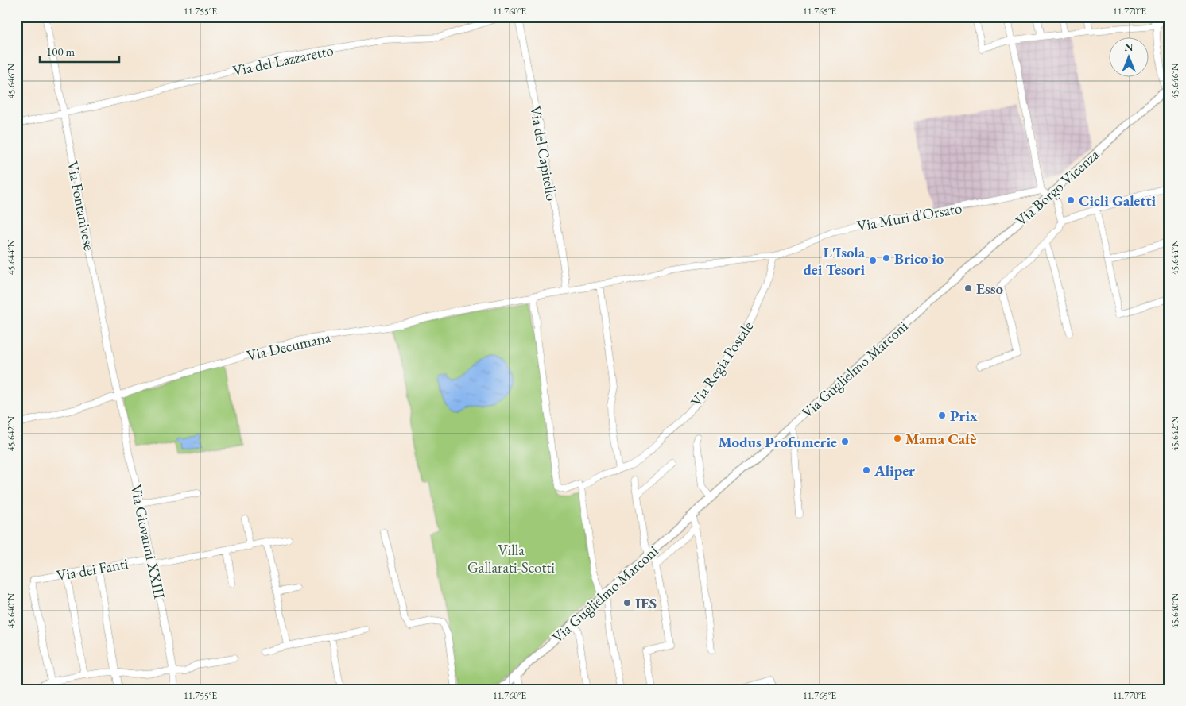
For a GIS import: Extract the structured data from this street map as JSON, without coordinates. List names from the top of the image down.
{
  "streets": {
    "street": [
      "Via del Lazzaretto",
      "Via del Capitello",
      "Via Borgo Vicenza",
      "Via Fontanivese",
      "Via Muri d'Orsato",
      "Via Decumana",
      "Via Regia Postale",
      "Via Guglielmo Marconi",
      "Via Giovanni XXIII",
      "Via dei Fanti"
    ]
  },
  "crossings": [
    ["Via del Lazzaretto", "Via Fontanivese"],
    ["Via del Capitello", "Via Decumana"],
    ["Via Borgo Vicenza", "Via Guglielmo Marconi"],
    ["Via Fontanivese", "Via Decumana"],
    ["Via Fontanivese", "Via Giovanni XXIII"],
    ["Via Muri d'Orsato", "Via Decumana"],
    ["Via Muri d'Orsato", "Via Regia Postale"],
    ["Via Decumana", "Via Regia Postale"],
    ["Via Decumana", "Via Giovanni XXIII"],
    ["Via Giovanni XXIII", "Via dei Fanti"]
  ],
  "parks": ["Villa Gallarati-Scotti"],
  "places": [
    "Cicli Galetti",
    "Brico io",
    "L'Isola dei Tesori",
    "Esso",
    "Prix",
    "Mama Cafè",
    "Modus Profumerie",
    "Aliper",
    "IES"
  ],
  "scale_bar": "100 m",
  "north": "top",
  "coordinates": [
    "11.755°E",
    "11.760°E",
    "11.765°E",
    "11.770°E",
    "45.646°N",
    "45.644°N",
    "45.642°N",
    "45.640°N"
  ]
}
